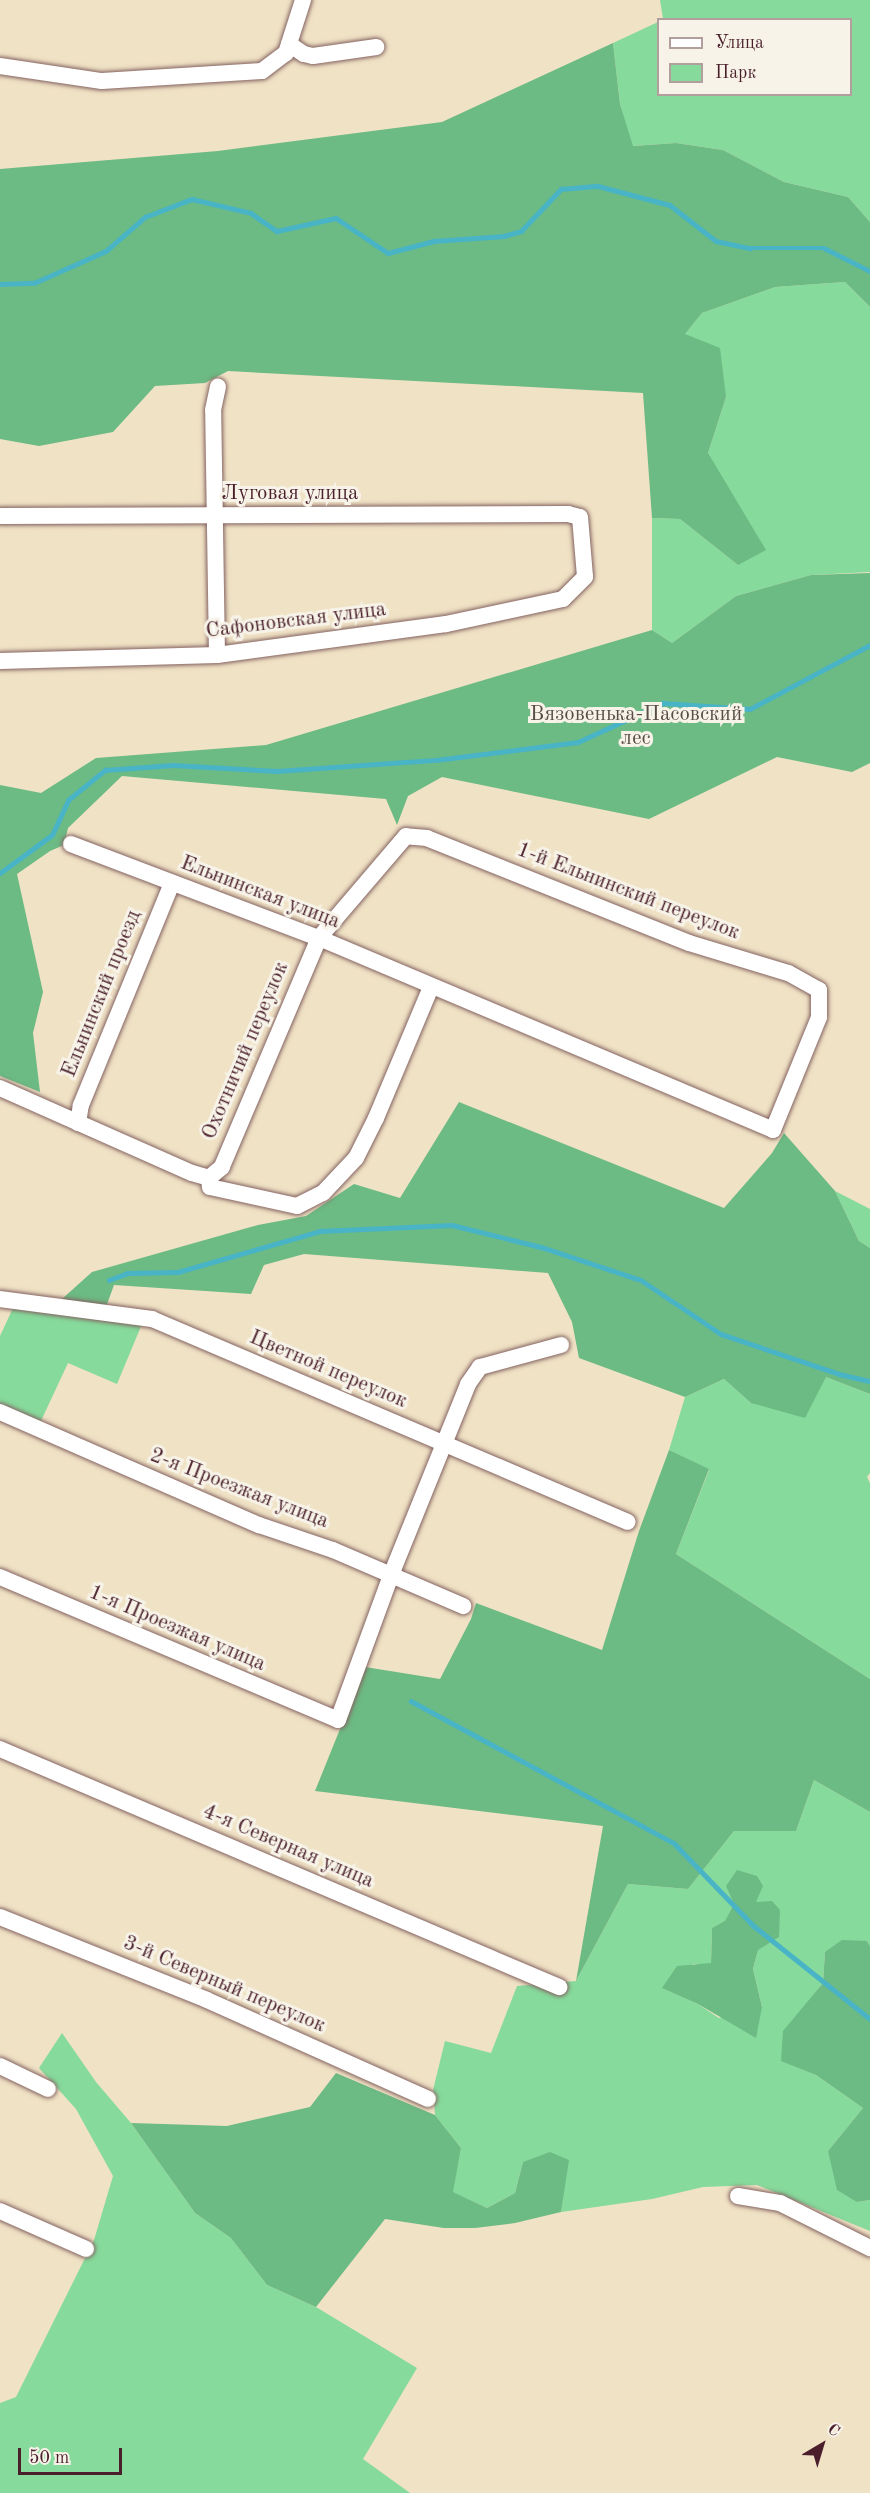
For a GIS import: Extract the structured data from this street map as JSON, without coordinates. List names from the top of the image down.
{
  "streets": {
    "street": [
      "Луговая улица",
      "Сафоновская улица",
      "1-й Ельнинский переулок",
      "Ельнинская улица",
      "Ельнинский проезд",
      "Охотничий переулок",
      "Цветной переулок",
      "2-я Проезжая улица",
      "1-я Проезжая улица",
      "4-я Северная улица",
      "3-й Северный переулок"
    ]
  },
  "crossings": [
    ["Луговая улица", "Сафоновская улица"],
    ["1-й Ельнинский переулок", "Ельнинская улица"],
    ["1-й Ельнинский переулок", "Охотничий переулок"],
    ["Ельнинская улица", "Ельнинский проезд"],
    ["Ельнинская улица", "Охотничий переулок"],
    ["2-я Проезжая улица", "1-я Проезжая улица"]
  ],
  "parks": ["Вязовенька-Пасовский лес"],
  "legend": ["Улица", "Парк"],
  "scale_bar": "50 m",
  "north": "top right"
}
